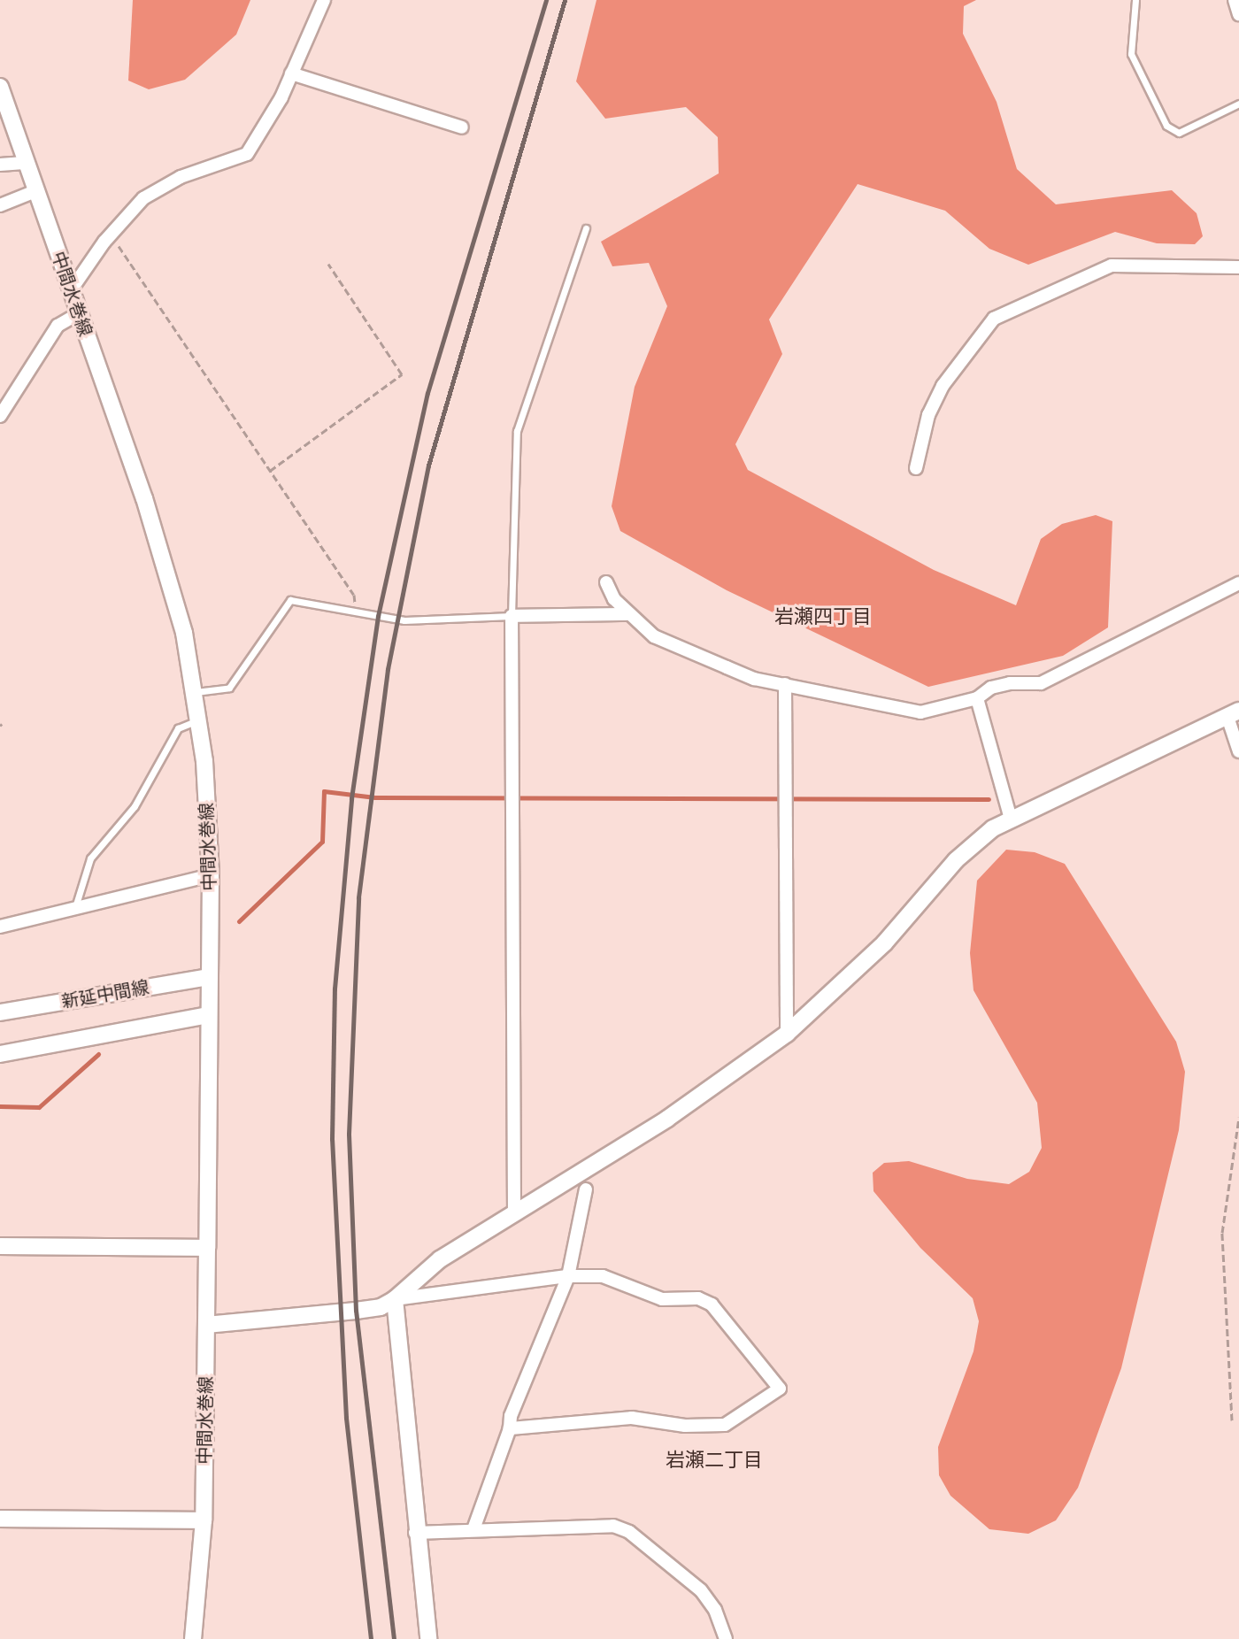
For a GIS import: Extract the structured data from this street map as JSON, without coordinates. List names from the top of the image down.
{
  "streets": {
    "main road": ["中間水巻線", "新延中間線"]
  },
  "crossings": [
    ["中間水巻線", "新延中間線"]
  ],
  "districts": ["岩瀬四丁目", "岩瀬二丁目"]
}
